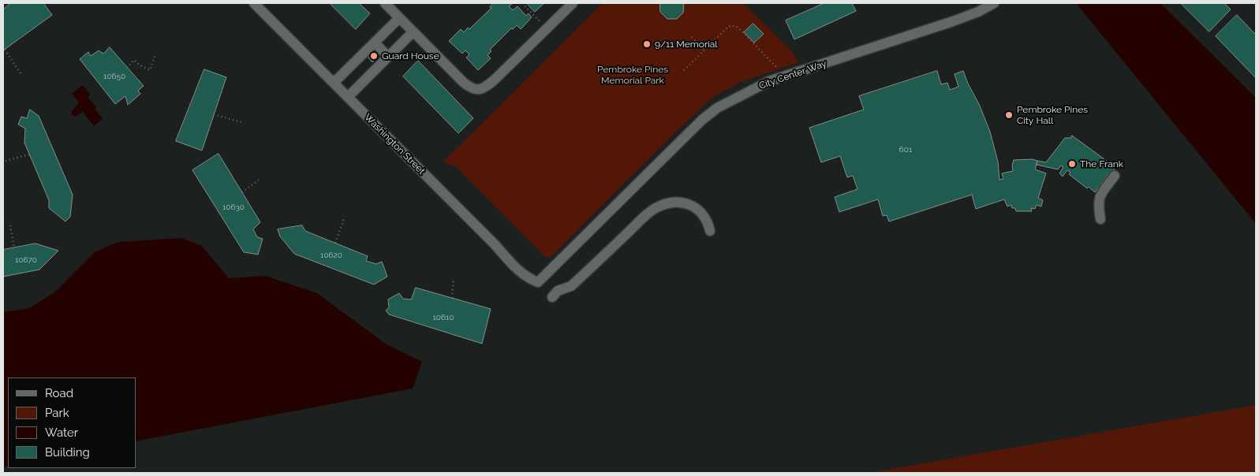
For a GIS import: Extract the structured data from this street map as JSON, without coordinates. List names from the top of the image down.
{
  "streets": {
    "street": ["City Center Way", "Washington Street"]
  },
  "crossings": [
    ["City Center Way", "Washington Street"]
  ],
  "parks": ["Pembroke Pines Memorial Park"],
  "places": [
    "9/11 Memorial",
    "Guard House",
    "Pembroke Pines City Hall",
    "The Frank"
  ],
  "house_numbers": [
    "10650",
    "601",
    "10630",
    "10620",
    "10670",
    "10610"
  ],
  "legend": [
    "Road",
    "Park",
    "Water",
    "Building"
  ]
}
